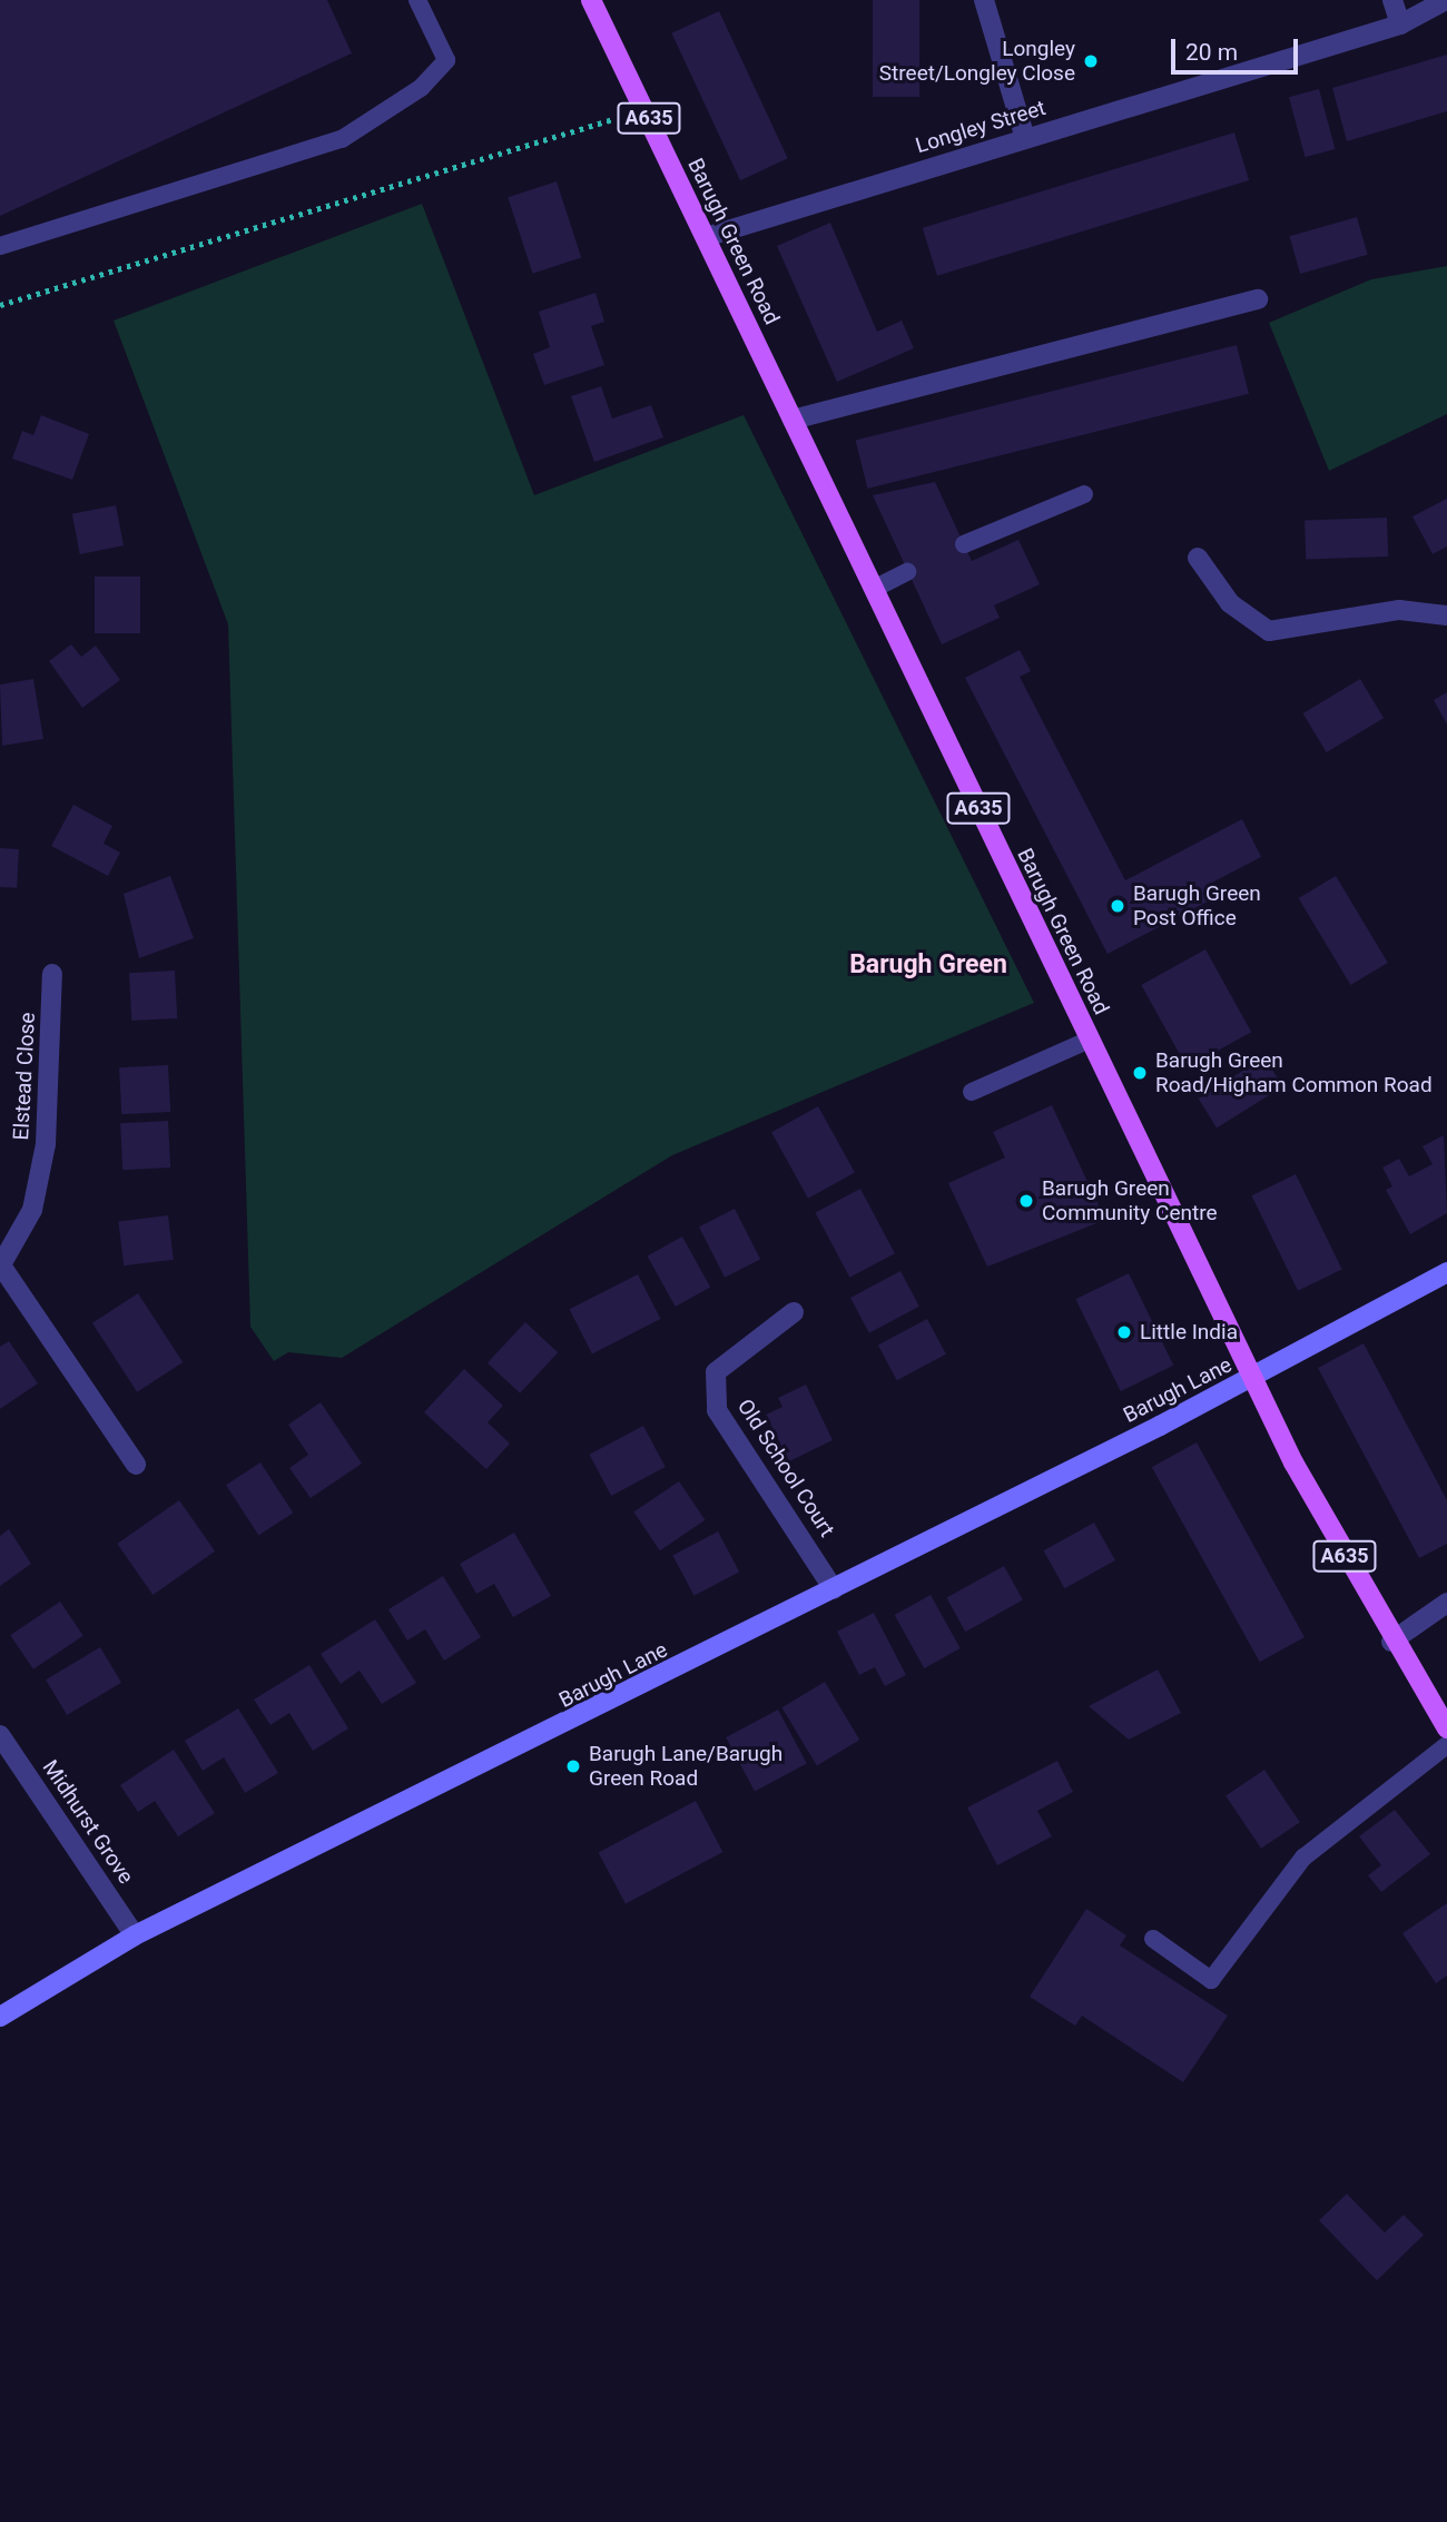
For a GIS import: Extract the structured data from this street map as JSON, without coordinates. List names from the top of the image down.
{
  "streets": {
    "main road": ["A635", "Barugh Green Road", "Barugh Lane"],
    "street": [
      "Longley Street",
      "Elstead Close",
      "Old School Court",
      "Midhurst Grove"
    ]
  },
  "crossings": [
    ["A635", "Barugh Green Road"],
    ["A635", "Barugh Lane"],
    ["Longley Street", "Barugh Green Road"],
    ["Barugh Green Road", "Barugh Lane"],
    ["Barugh Lane", "Old School Court"],
    ["Barugh Lane", "Midhurst Grove"]
  ],
  "districts": ["Barugh Green"],
  "places": [
    "Longley Street/Longley Close",
    "Barugh Green Post Office",
    "Barugh Green Road/Higham Common Road",
    "Barugh Green Community Centre",
    "Little India",
    "Barugh Lane/Barugh Green Road"
  ],
  "scale_bar": "20 m"
}
